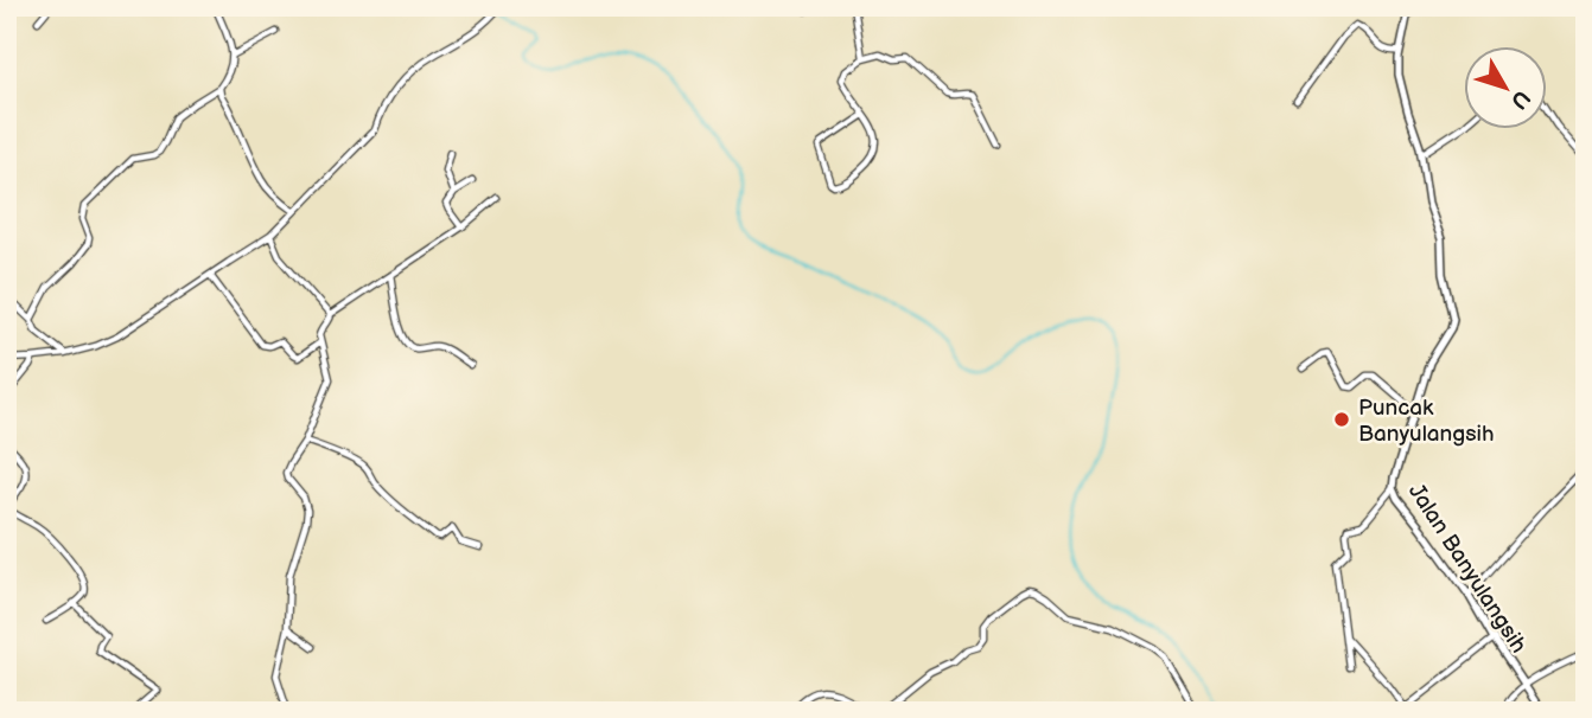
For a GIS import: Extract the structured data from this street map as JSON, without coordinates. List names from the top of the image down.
{
  "streets": {
    "street": ["Jalan Banyulangsih"]
  },
  "places": ["Puncak Banyulangsih"],
  "north": "bottom right"
}
